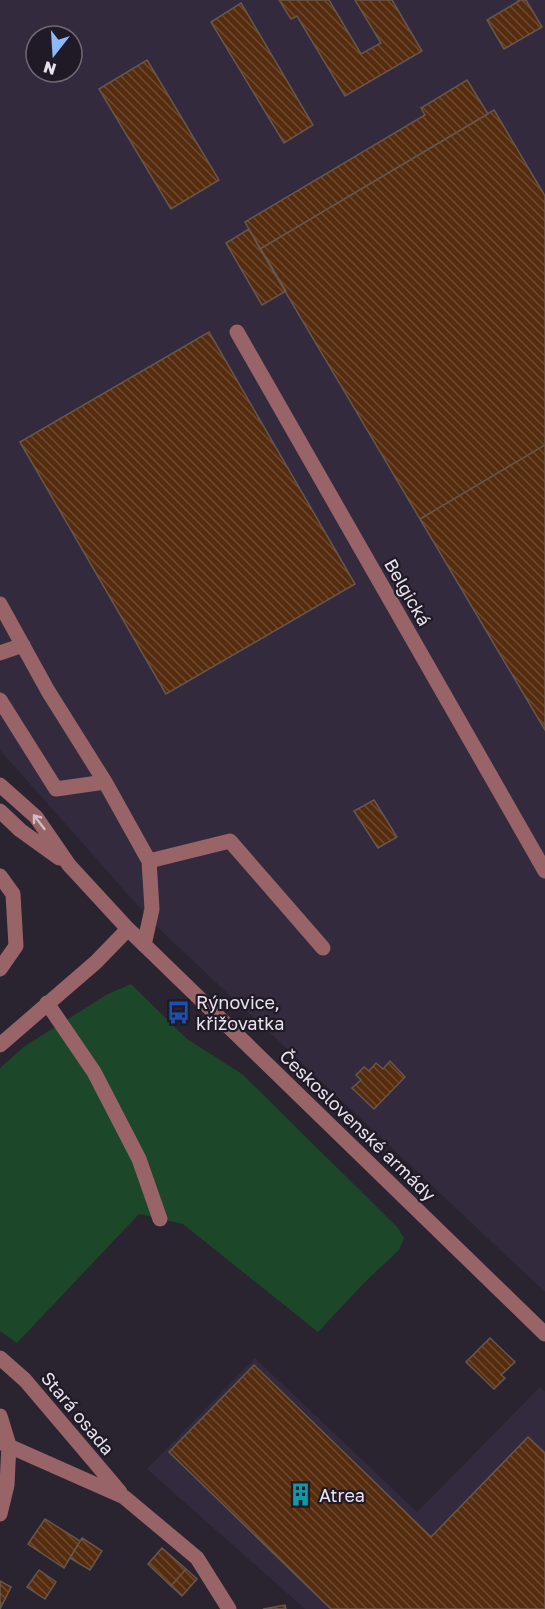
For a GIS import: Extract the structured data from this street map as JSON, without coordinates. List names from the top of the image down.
{
  "streets": {
    "street": ["Belgická", "Československé armády", "Stará osada"]
  },
  "places": {
    "bus stop": ["Rýnovice, křižovatka"],
    "building": ["Atrea"]
  },
  "north": "bottom"
}
